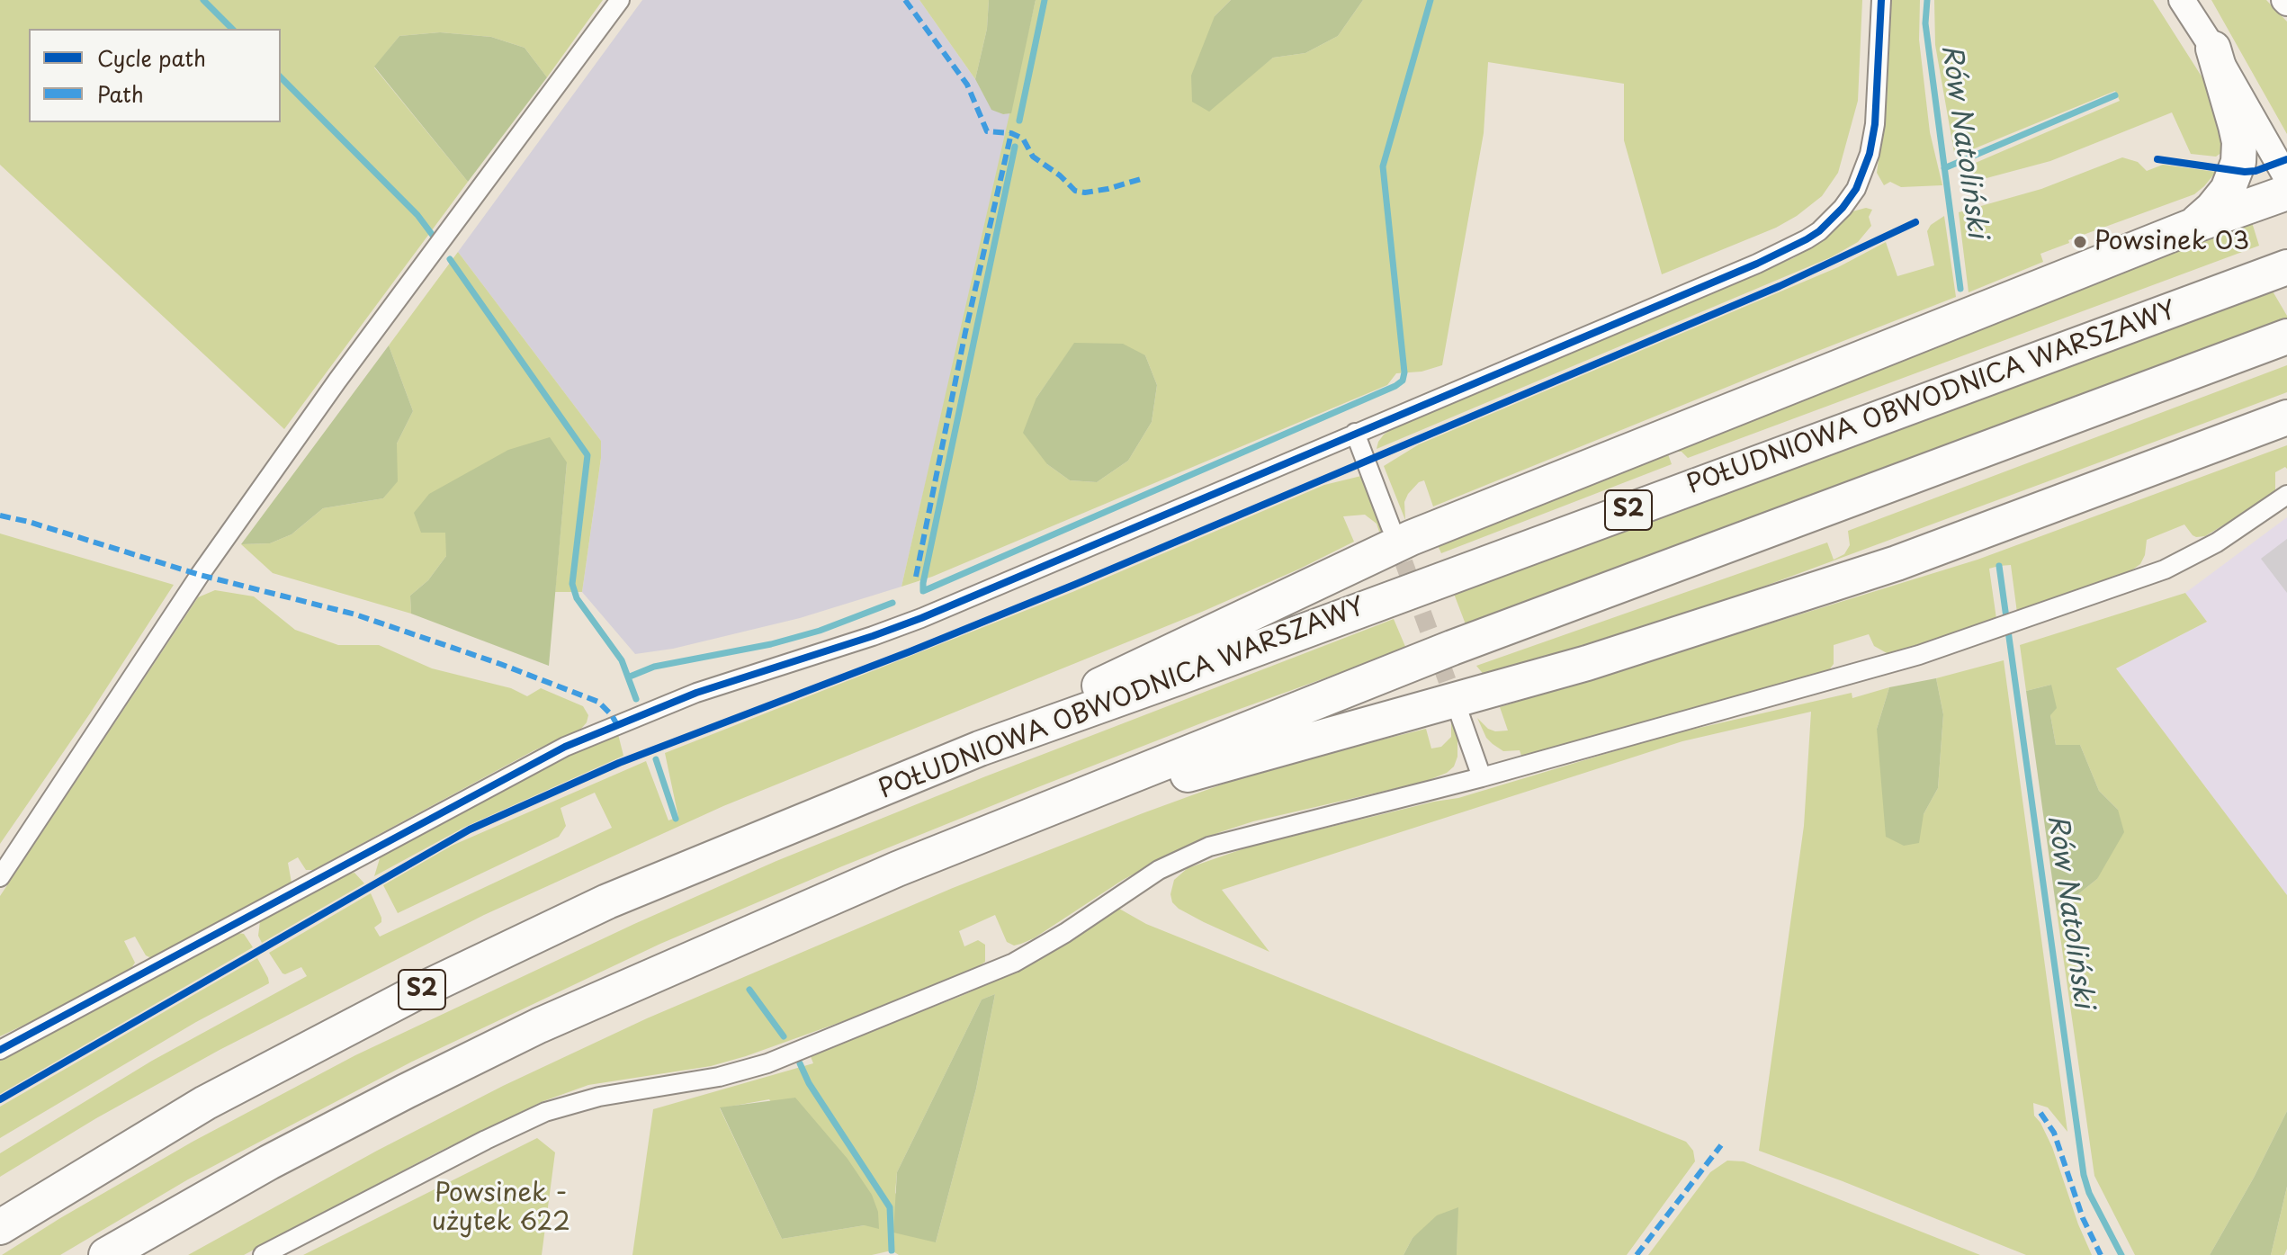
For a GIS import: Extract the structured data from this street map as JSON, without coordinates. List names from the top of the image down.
{
  "streets": {
    "highway": ["POŁUDNIOWA OBWODNICA WARSZAWY", "S2"]
  },
  "water": ["Rów Natoliński"],
  "parks": ["Powsinek - użytek 622"],
  "places": ["Powsinek 03"],
  "legend": ["Cycle path", "Path"]
}
